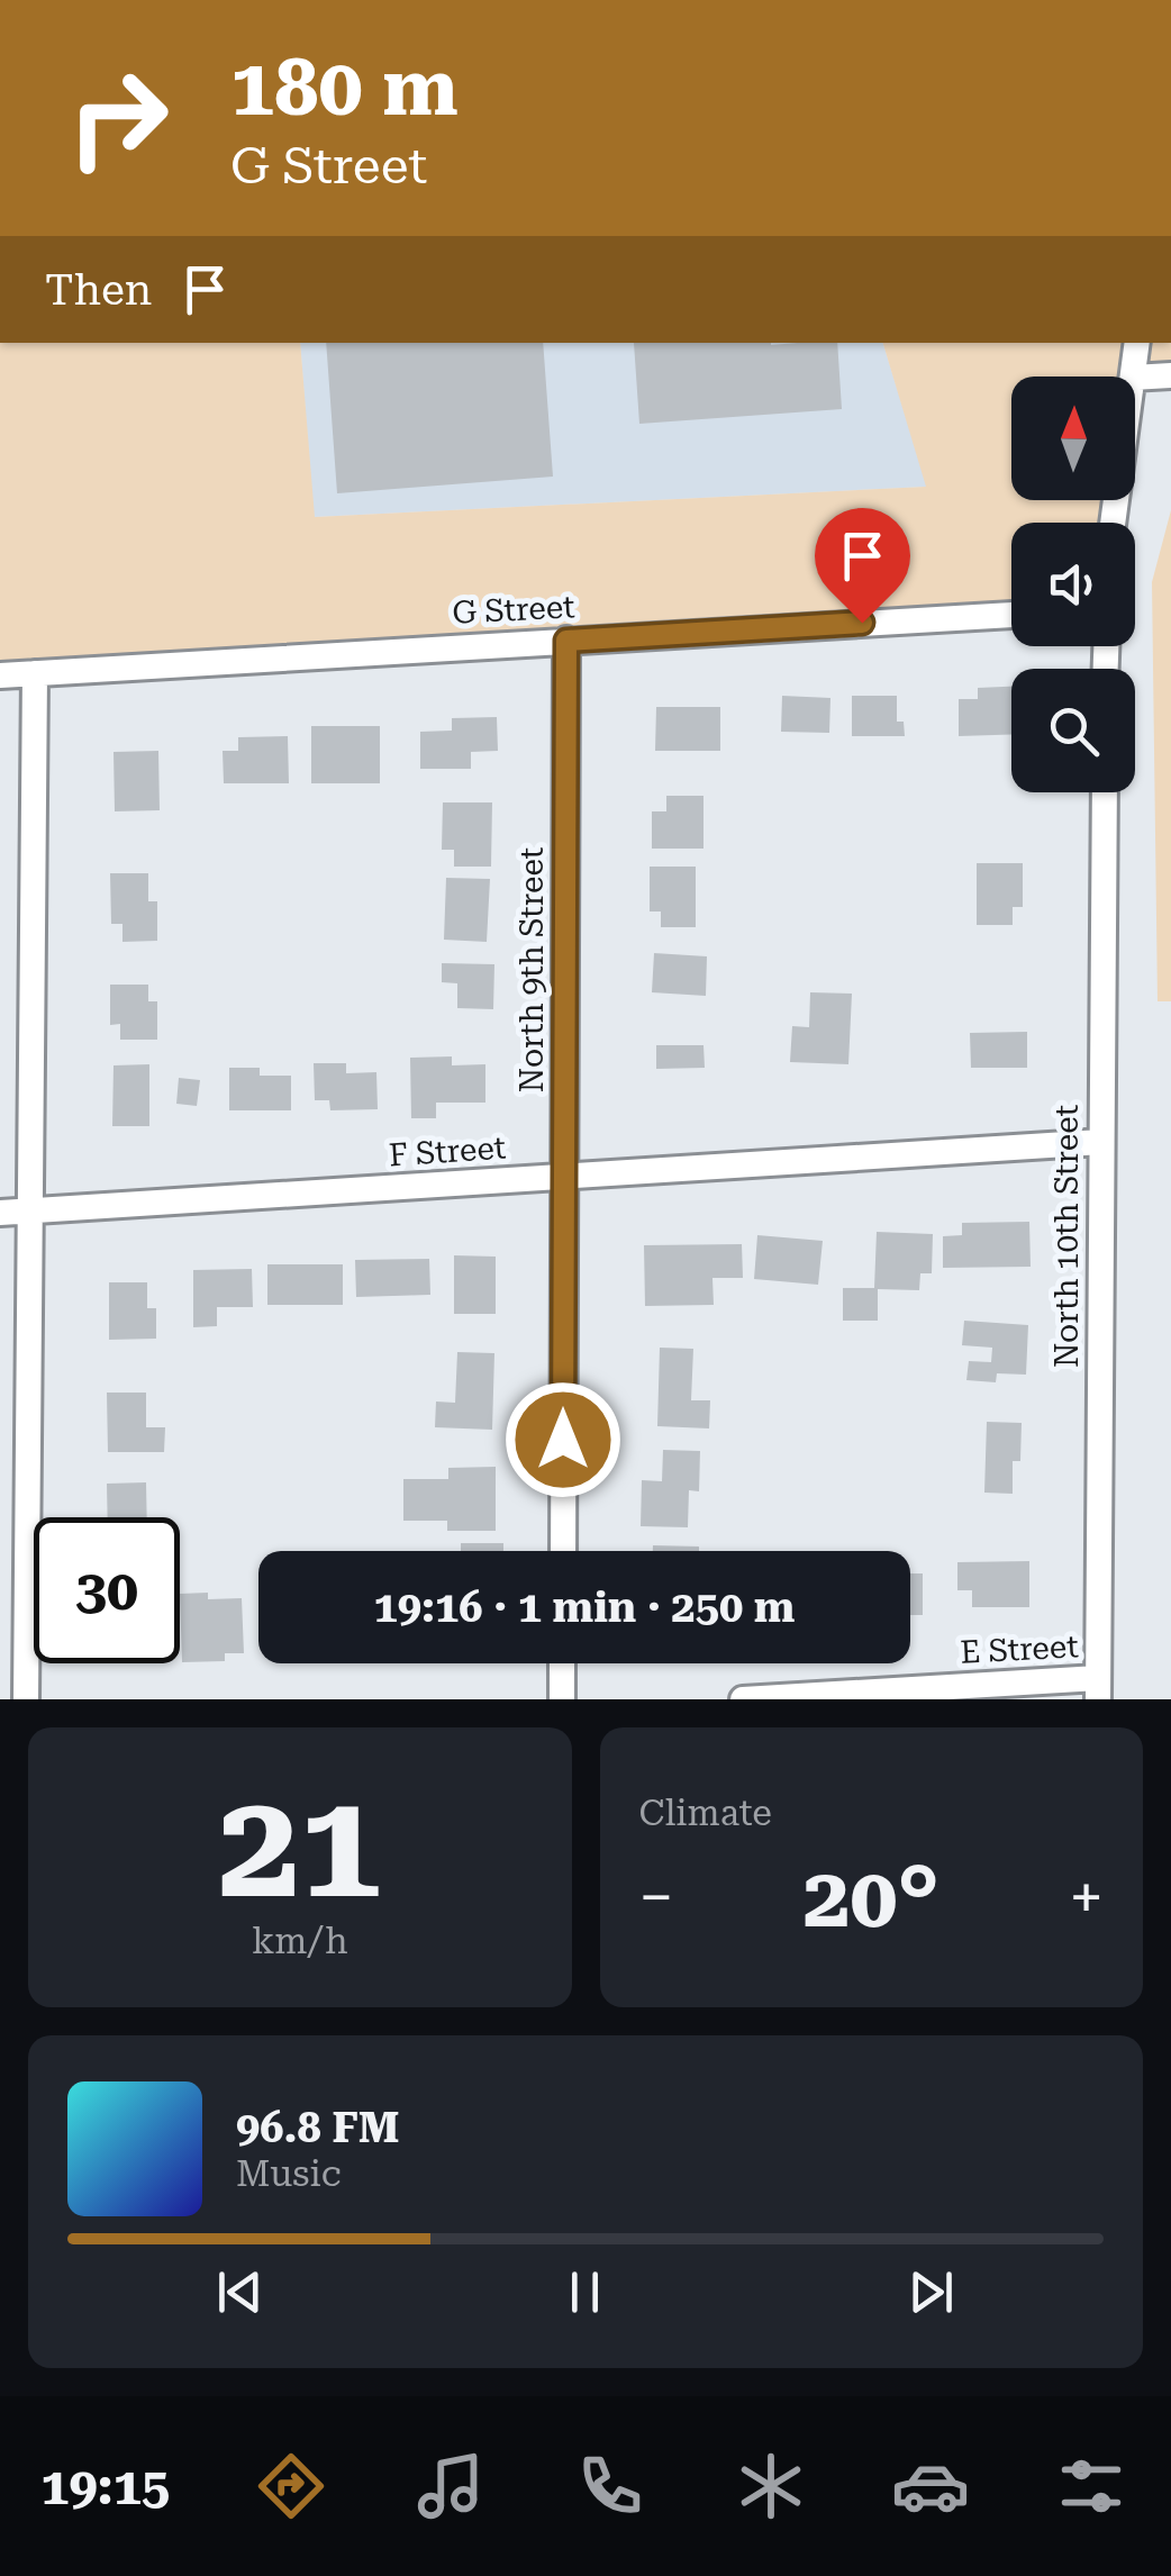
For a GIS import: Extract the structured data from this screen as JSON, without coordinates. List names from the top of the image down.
{
  "streets": {
    "street": [
      "G Street",
      "North 9th Street",
      "F Street",
      "North 10th Street",
      "E Street"
    ]
  },
  "crossings": [
    ["G Street", "North 9th Street"],
    ["North 9th Street", "F Street"],
    ["F Street", "North 10th Street"],
    ["North 10th Street", "E Street"]
  ],
  "north": "top",
  "page": {
    "turn": ["180 m", "G Street"],
    "then": "Then",
    "limit": "30",
    "trip": "19:16 · 1 min · 250 m",
    "tile": [
      ["21", "km/h"],
      "Climate"
    ],
    "heat": ["−", "20°", "+"],
    "song": ["96.8 FM", "Music"],
    "tabs": "19:15"
  }
}
